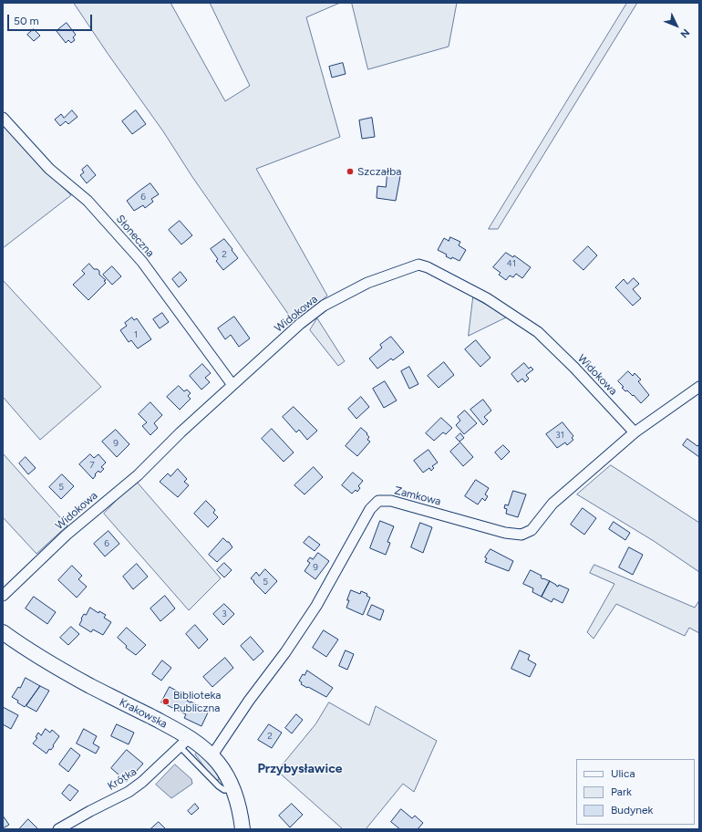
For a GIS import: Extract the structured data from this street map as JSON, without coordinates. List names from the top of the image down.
{
  "streets": {
    "main road": ["Krakowska"],
    "street": [
      "Słoneczna",
      "Widokowa",
      "Zamkowa",
      "Krótka"
    ]
  },
  "crossings": [
    ["Słoneczna", "Widokowa"],
    ["Widokowa", "Zamkowa"],
    ["Zamkowa", "Krakowska"],
    ["Krakowska", "Krótka"]
  ],
  "districts": ["Przybysławice"],
  "places": ["Szczałba", "Biblioteka Publiczna"],
  "house_numbers": [
    "6",
    "2",
    "41",
    "1",
    "31",
    "9",
    "7",
    "5",
    "6",
    "9",
    "5",
    "3",
    "2"
  ],
  "legend": ["Ulica", "Park", "Budynek"],
  "scale_bar": "50 m",
  "north": "bottom right"
}
